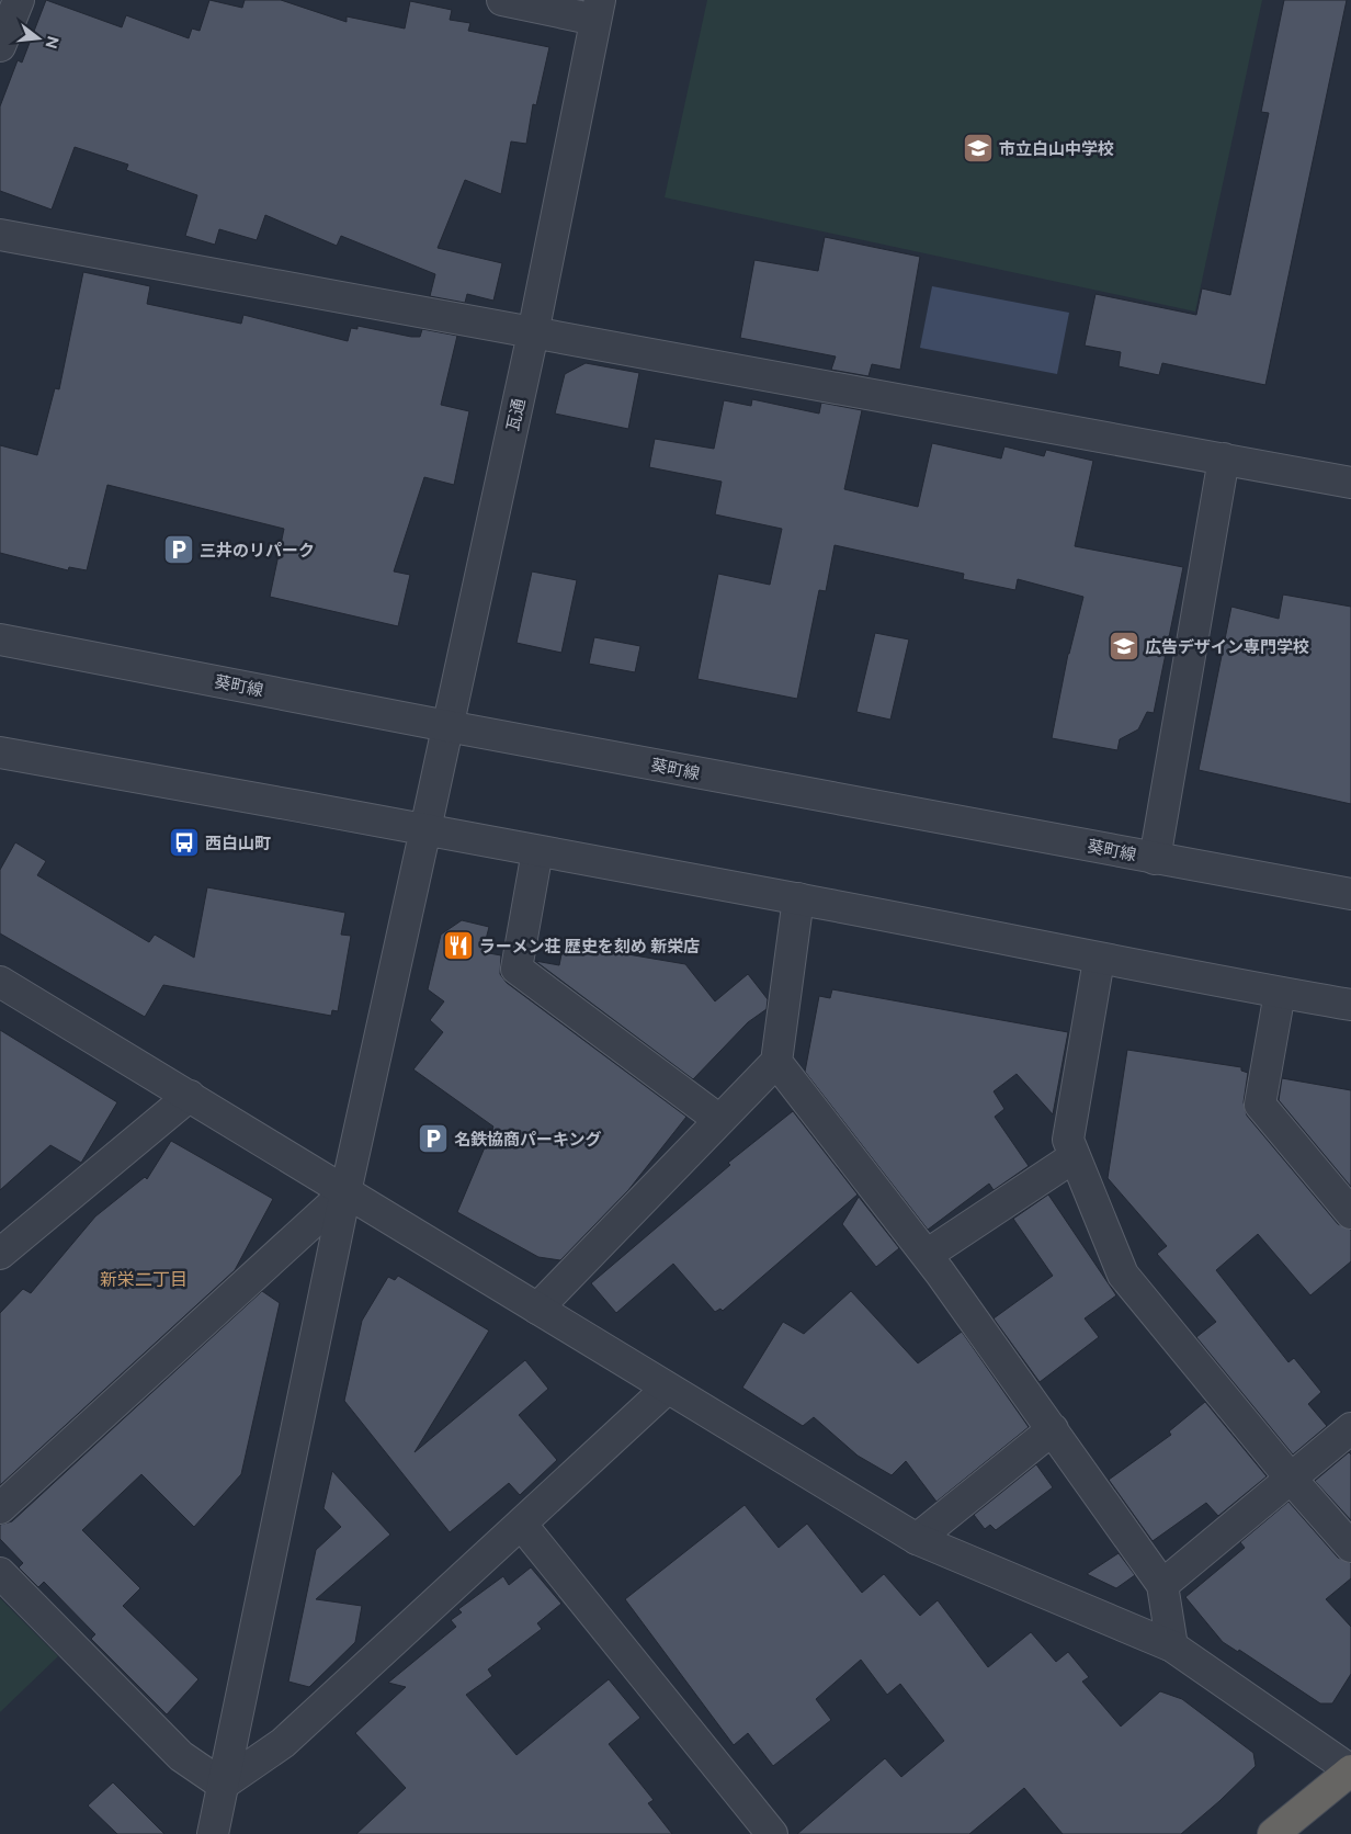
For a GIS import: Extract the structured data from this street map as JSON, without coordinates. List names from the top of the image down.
{
  "streets": {
    "street": ["瓦通", "葵町線"]
  },
  "crossings": [
    ["瓦通", "葵町線"]
  ],
  "districts": ["新栄二丁目"],
  "places": {
    "school or university": ["市立白山中学校", "広告デザイン専門学校"],
    "parking": ["三井のリパーク", "名鉄協商パーキング"],
    "bus stop": ["西白山町"],
    "restaurant": ["ラーメン荘 歴史を刻め 新栄店"]
  },
  "north": "right"
}
